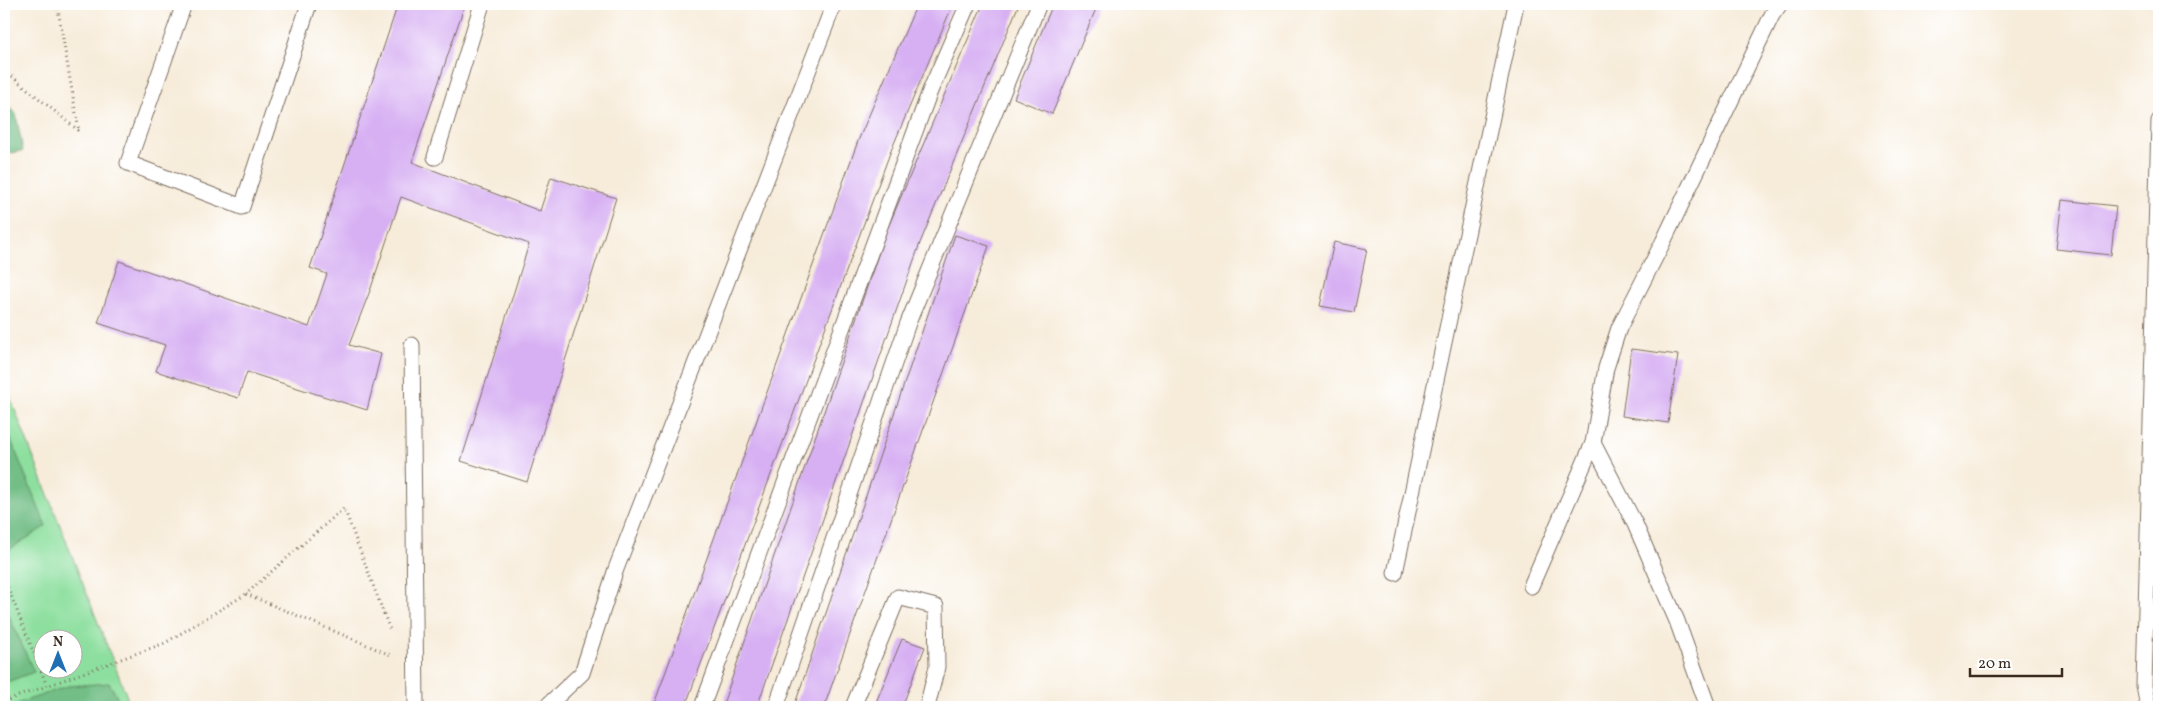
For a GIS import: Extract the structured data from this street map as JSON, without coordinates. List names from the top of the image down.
{
  "scale_bar": "20 m",
  "north": "top"
}
